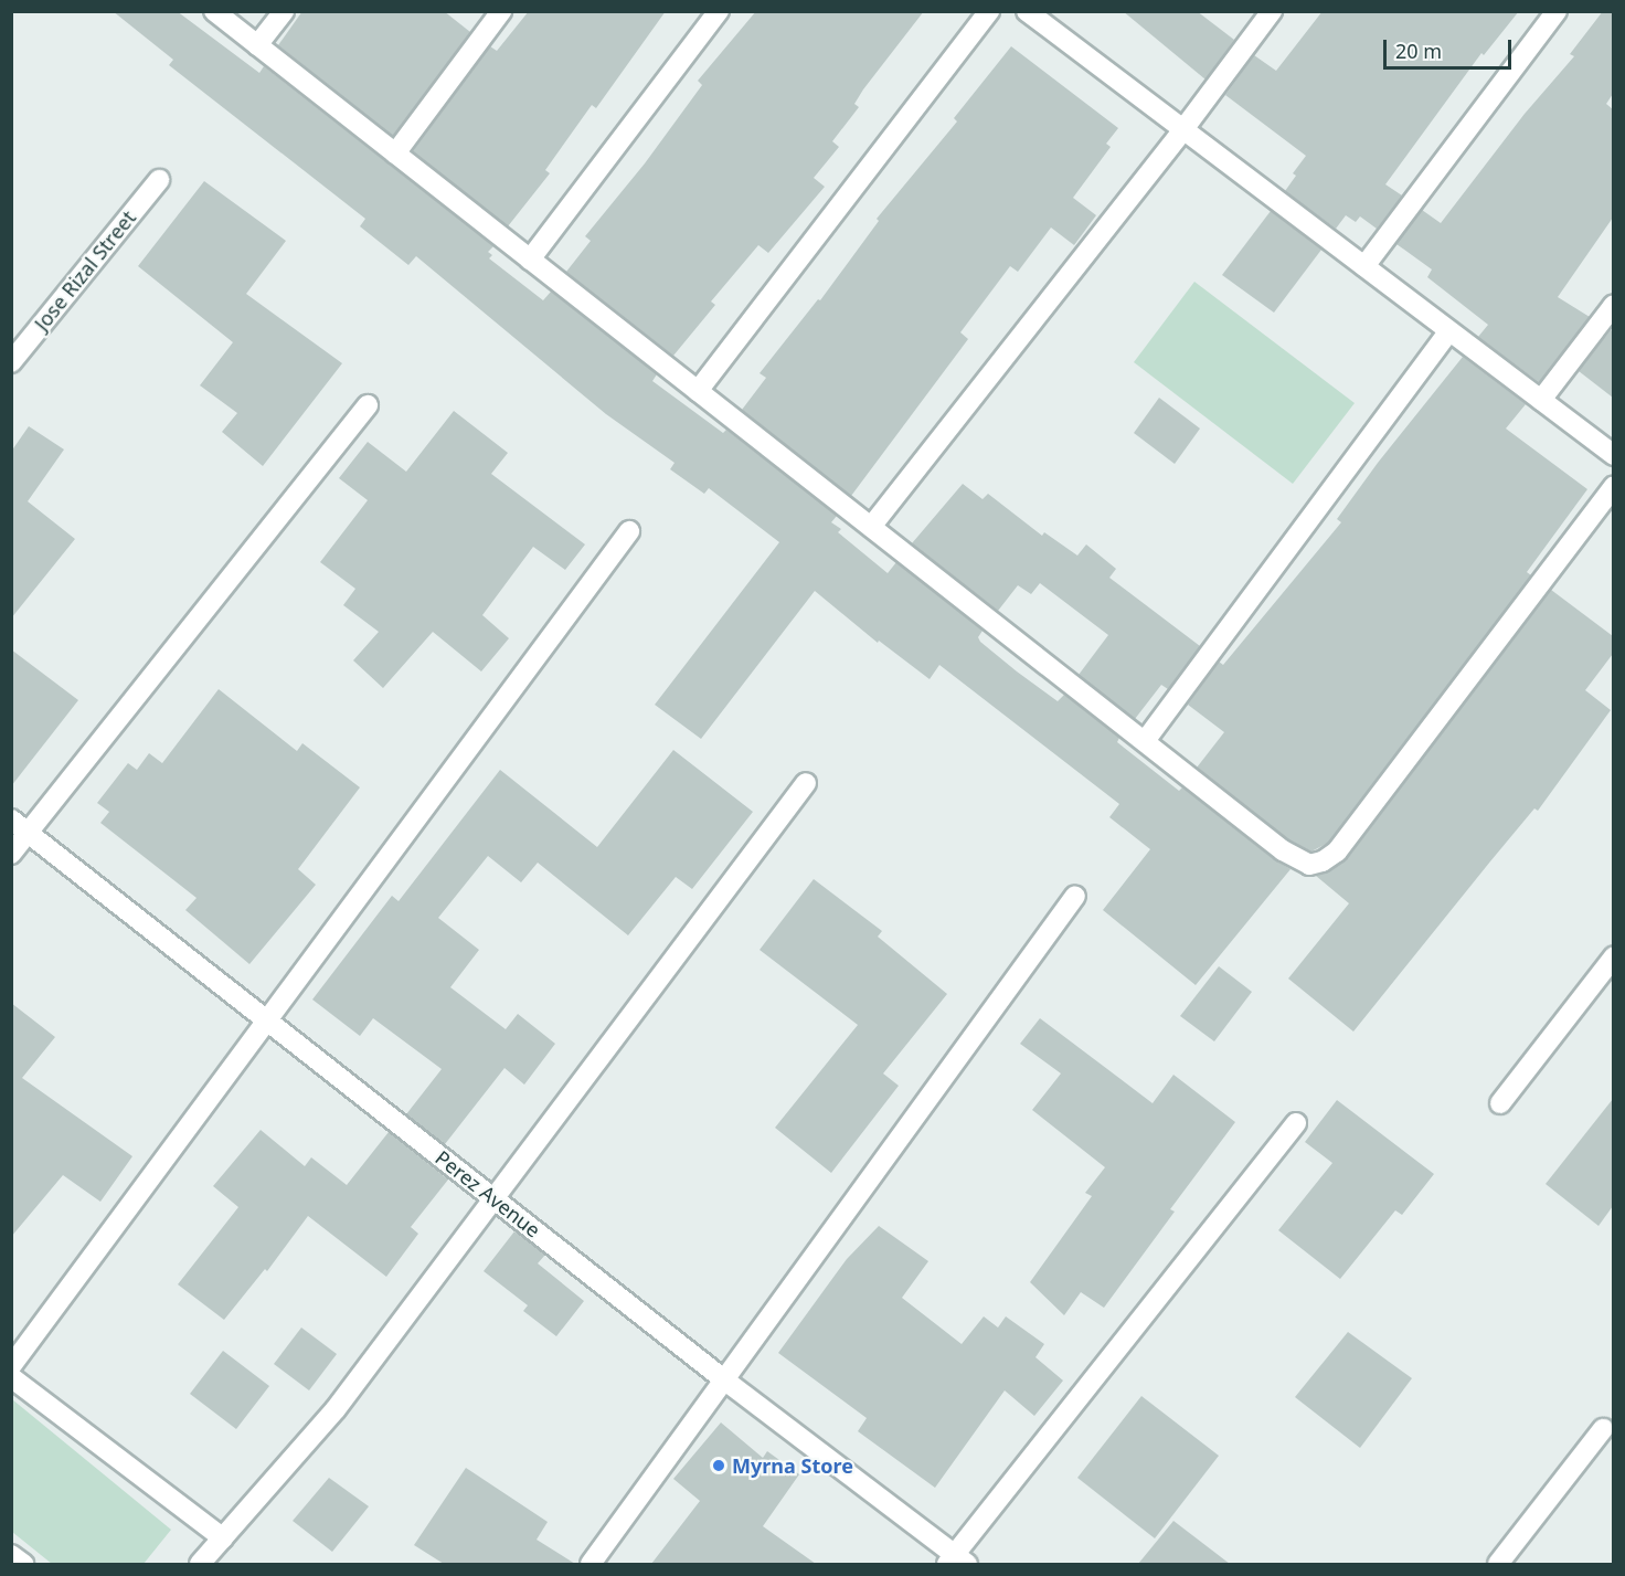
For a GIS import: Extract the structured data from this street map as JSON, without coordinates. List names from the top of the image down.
{
  "streets": {
    "street": ["Jose Rizal Street", "Perez Avenue"]
  },
  "places": ["Myrna Store"],
  "scale_bar": "20 m"
}
